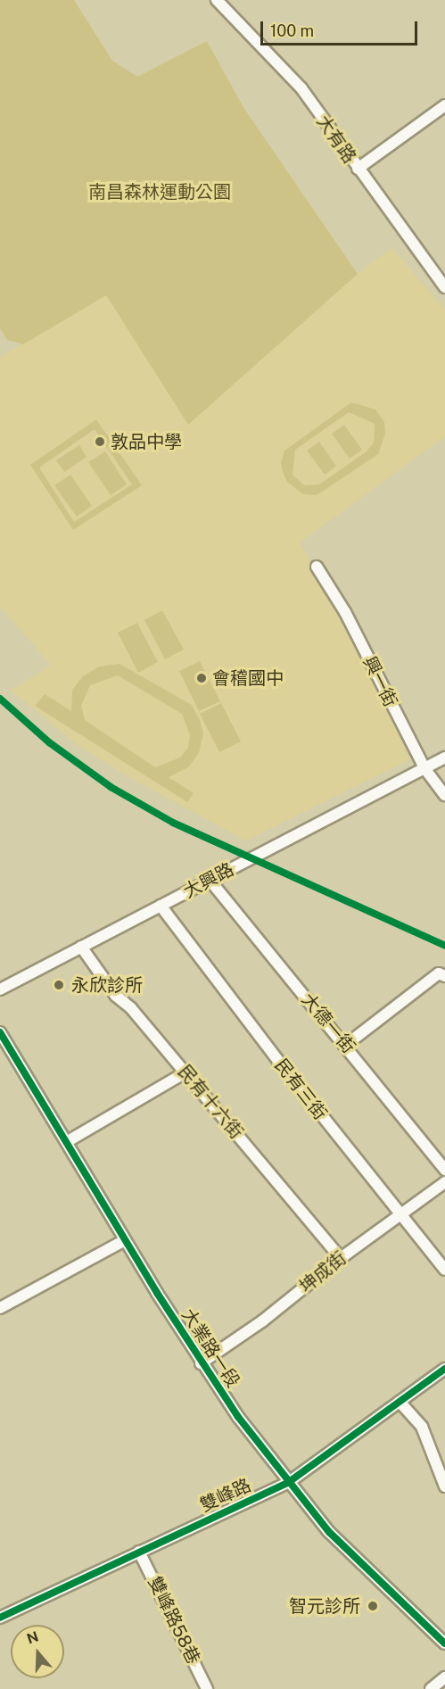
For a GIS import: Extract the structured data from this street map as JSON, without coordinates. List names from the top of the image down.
{
  "streets": {
    "street": [
      "大有路",
      "興一街",
      "大興路",
      "大德一街",
      "民有三街",
      "民有十六街",
      "坤成街",
      "大業路一段",
      "雙峰路",
      "雙峰路58巷"
    ]
  },
  "crossings": [
    ["興一街", "大興路"],
    ["大興路", "大德一街"],
    ["大興路", "民有三街"],
    ["大興路", "民有十六街"],
    ["民有三街", "坤成街"],
    ["民有十六街", "坤成街"],
    ["坤成街", "大業路一段"],
    ["大業路一段", "雙峰路"],
    ["雙峰路", "雙峰路58巷"]
  ],
  "parks": ["南昌森林運動公園"],
  "places": [
    "敦品中學",
    "會稽國中",
    "永欣診所",
    "智元診所"
  ],
  "scale_bar": "100 m",
  "north": "top"
}
